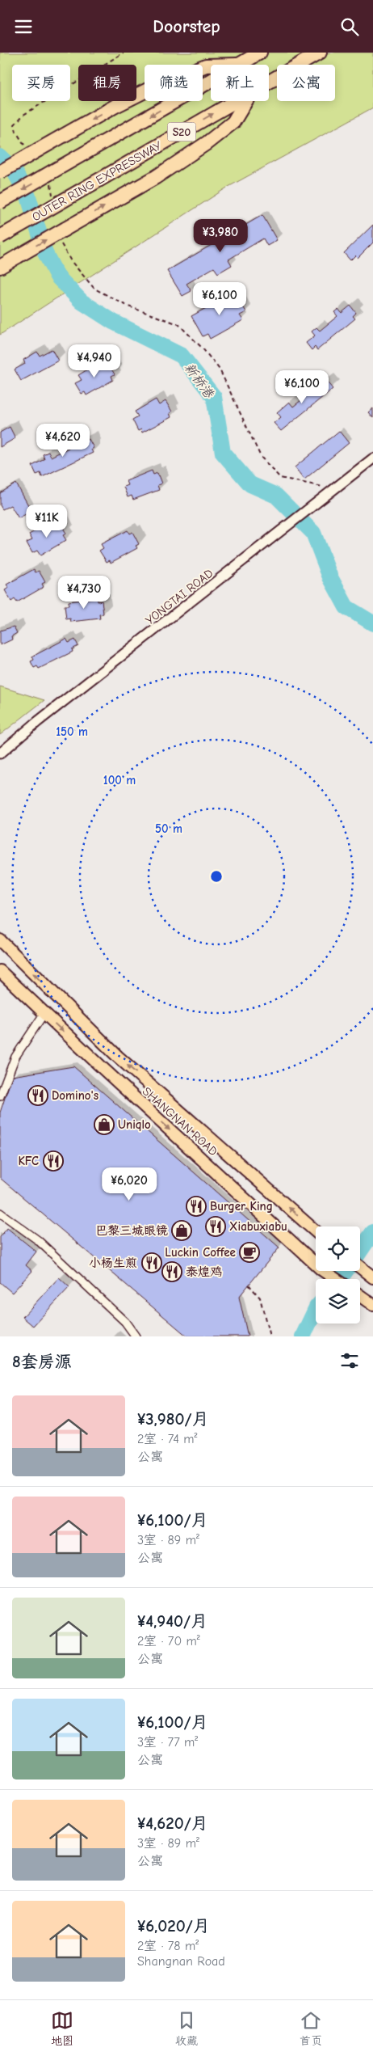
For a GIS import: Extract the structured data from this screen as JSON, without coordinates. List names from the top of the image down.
{
  "streets": {
    "highway": ["S20", "OUTER RING EXPRESSWAY"],
    "main road": ["SHANGNAN ROAD"],
    "street": ["YONGTAI ROAD"]
  },
  "water": ["新桥港"],
  "places": {
    "restaurant": [
      "Domino's",
      "KFC",
      "Burger King",
      "Xiabuxiabu",
      "小杨生煎",
      "泰煌鸡"
    ],
    "shop": ["Uniqlo", "巴黎三城眼镜"],
    "cafe": ["Luckin Coffee"]
  },
  "page": {
    "header": "Doorstep",
    "chip": [
      "买房",
      "租房",
      "筛选",
      "新上",
      "公寓"
    ],
    "price": [
      "¥3,980",
      "¥6,100",
      "¥4,940",
      "¥6,100",
      "¥4,620",
      "¥11K",
      "¥4,730",
      "¥6,020"
    ],
    "heading": "8套房源",
    "list": [
      {
        "name": "¥3,980/月",
        "note": "2室 · 74 m² · 公寓"
      },
      {
        "name": "¥6,100/月",
        "note": "3室 · 89 m² · 公寓"
      },
      {
        "name": "¥4,940/月",
        "note": "2室 · 70 m² · 公寓"
      },
      {
        "name": "¥6,100/月",
        "note": "3室 · 77 m² · 公寓"
      },
      {
        "name": "¥4,620/月",
        "note": "3室 · 89 m² · 公寓"
      },
      {
        "name": "¥6,020/月",
        "note": "2室 · 78 m² · Shangnan Road"
      }
    ],
    "tabs": ["地图", "收藏", "首页"]
  },
  "rings": ["150 m", "100 m", "50 m"]
}
